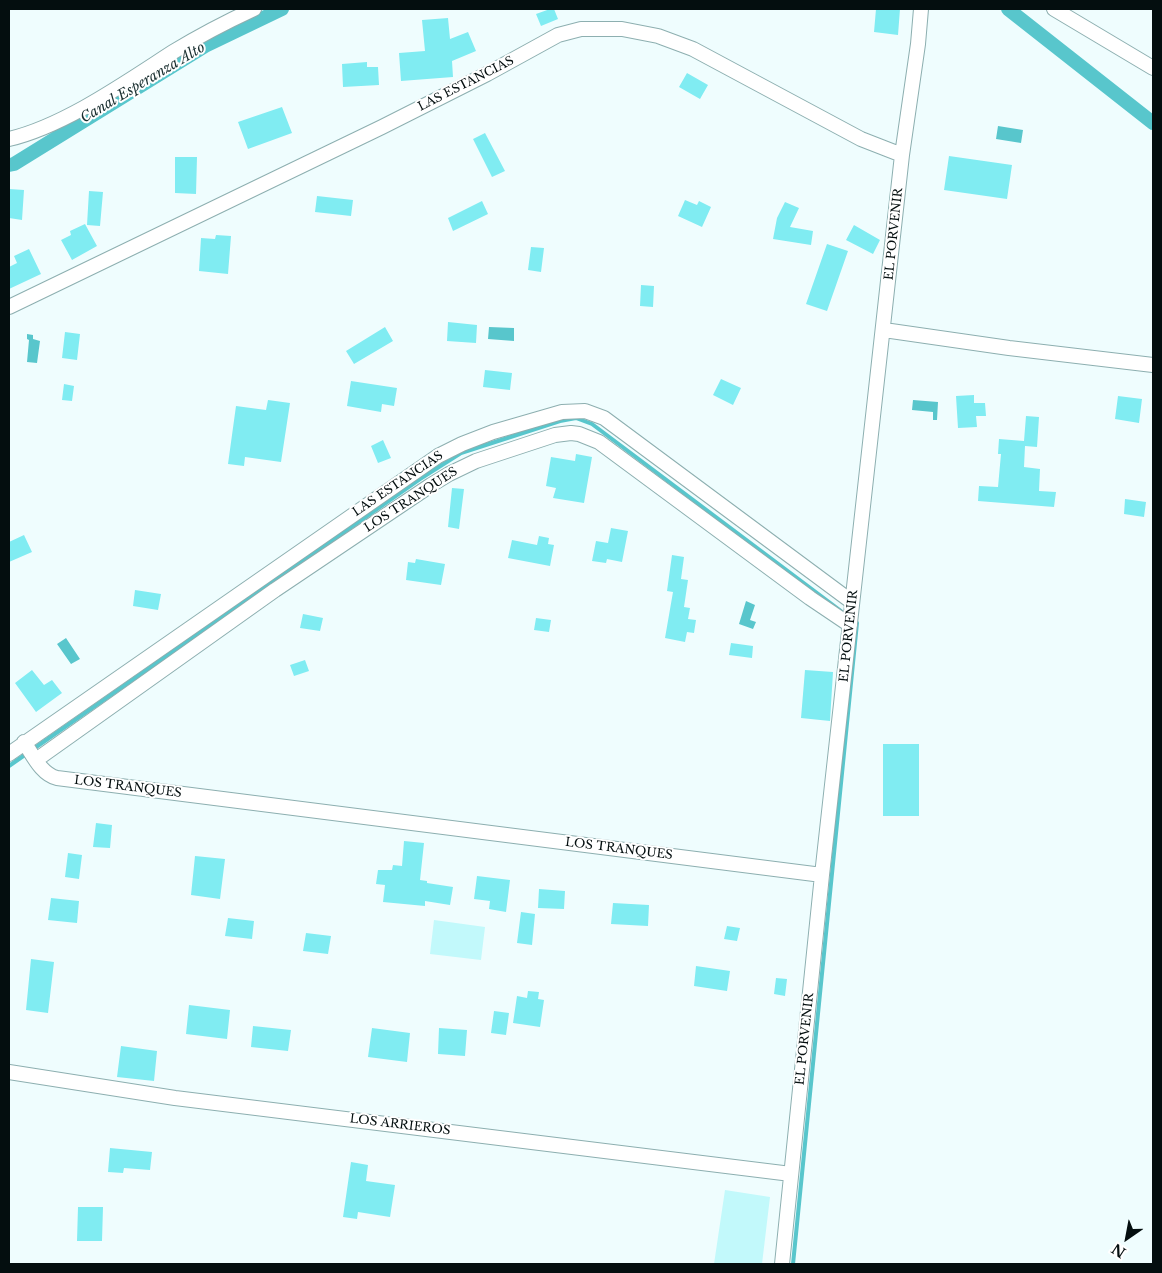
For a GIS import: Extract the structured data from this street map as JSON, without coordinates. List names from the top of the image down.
{
  "streets": {
    "street": [
      "LAS ESTANCIAS",
      "EL PORVENIR",
      "LOS TRANQUES",
      "LOS ARRIEROS"
    ]
  },
  "crossings": [
    ["LAS ESTANCIAS", "EL PORVENIR"],
    ["LAS ESTANCIAS", "LOS TRANQUES"],
    ["EL PORVENIR", "LOS TRANQUES"],
    ["EL PORVENIR", "LOS ARRIEROS"]
  ],
  "water": ["Canal Esperanza Alto"],
  "north": "bottom left"
}
